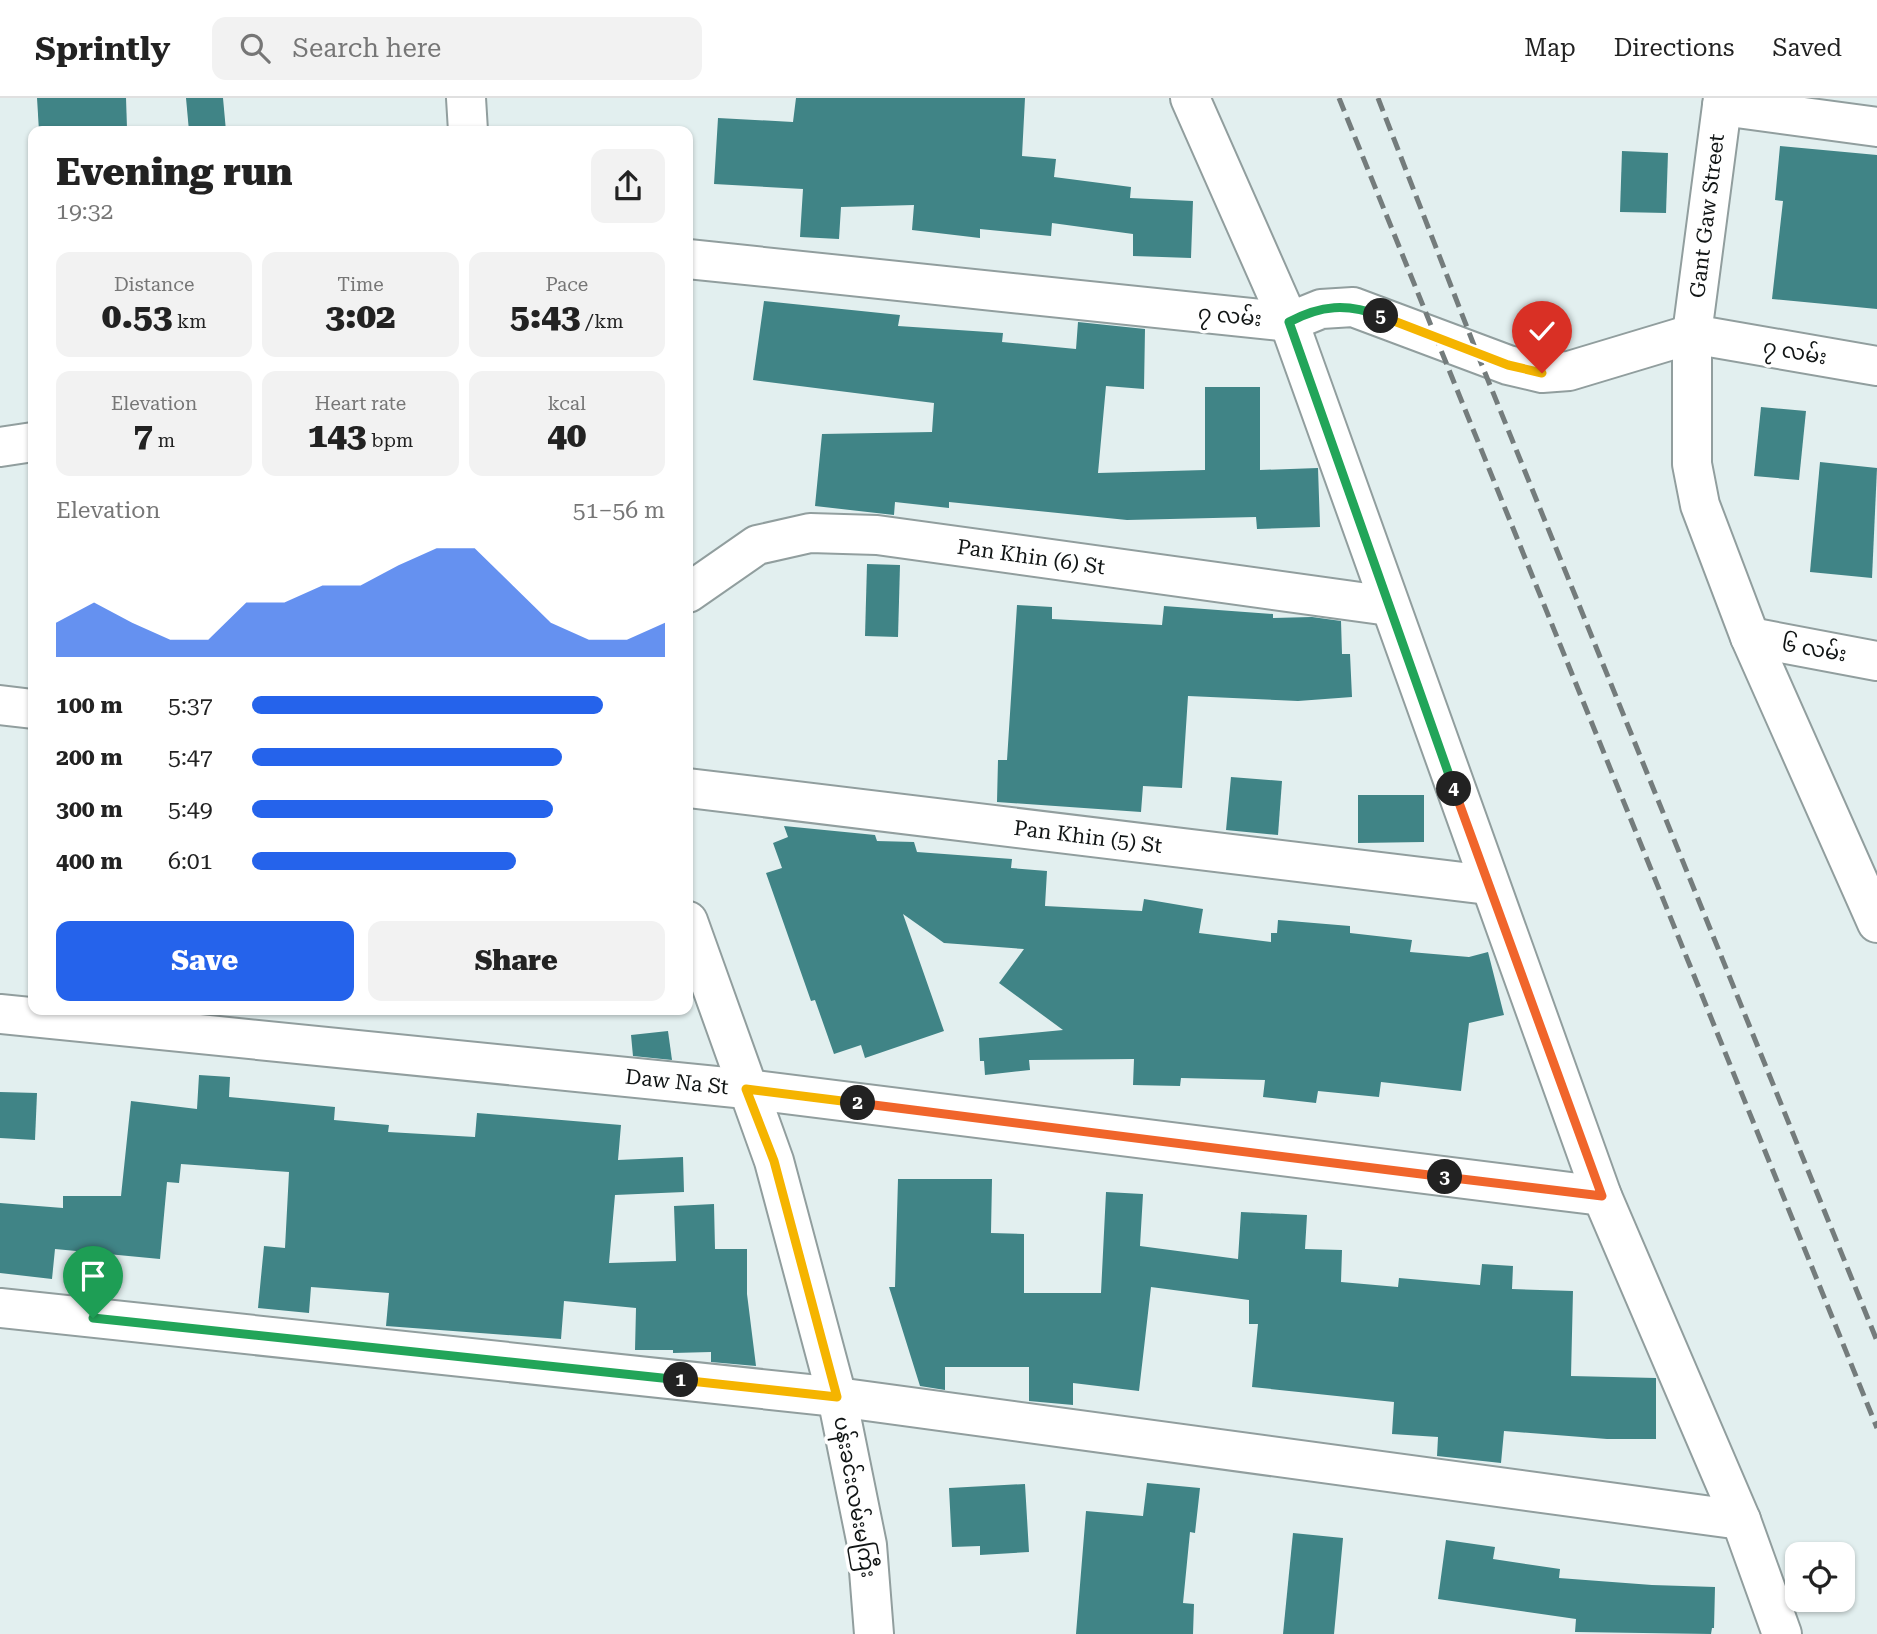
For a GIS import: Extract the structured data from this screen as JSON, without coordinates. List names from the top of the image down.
{
  "streets": {
    "street": [
      "Gant Gaw Street",
      "၇ လမ်း",
      "Pan Khin (6) St",
      "၆ လမ်း",
      "Pan Khin (5) St",
      "Daw Na St",
      "ပန်းခင်းလမ်းမကြီး"
    ]
  },
  "crossings": [
    ["Gant Gaw Street", "၇ လမ်း"],
    ["Gant Gaw Street", "၆ လမ်း"],
    ["Daw Na St", "ပန်းခင်းလမ်းမကြီး"]
  ],
  "page": {
    "header": "Sprintly",
    "search": "Search here",
    "nav": ["Map", "Directions", "Saved"],
    "heading": ["Evening run", "19:32"],
    "stats": [
      ["Distance", "0.53 km"],
      ["Time", "3:02"],
      ["Pace", "5:43 /km"],
      ["Elevation", "7 m"],
      ["Heart rate", "143 bpm"],
      ["kcal", "40"]
    ],
    "pins": [
      "5",
      "4",
      "2",
      "3",
      "1"
    ],
    "chart": ["Elevation", "51–56 m"],
    "list": [
      {
        "name": "100 m",
        "note": "5:37"
      },
      {
        "name": "200 m",
        "note": "5:47"
      },
      {
        "name": "300 m",
        "note": "5:49"
      },
      {
        "name": "400 m",
        "note": "6:01"
      }
    ],
    "buttons": ["Save", "Share"]
  }
}
